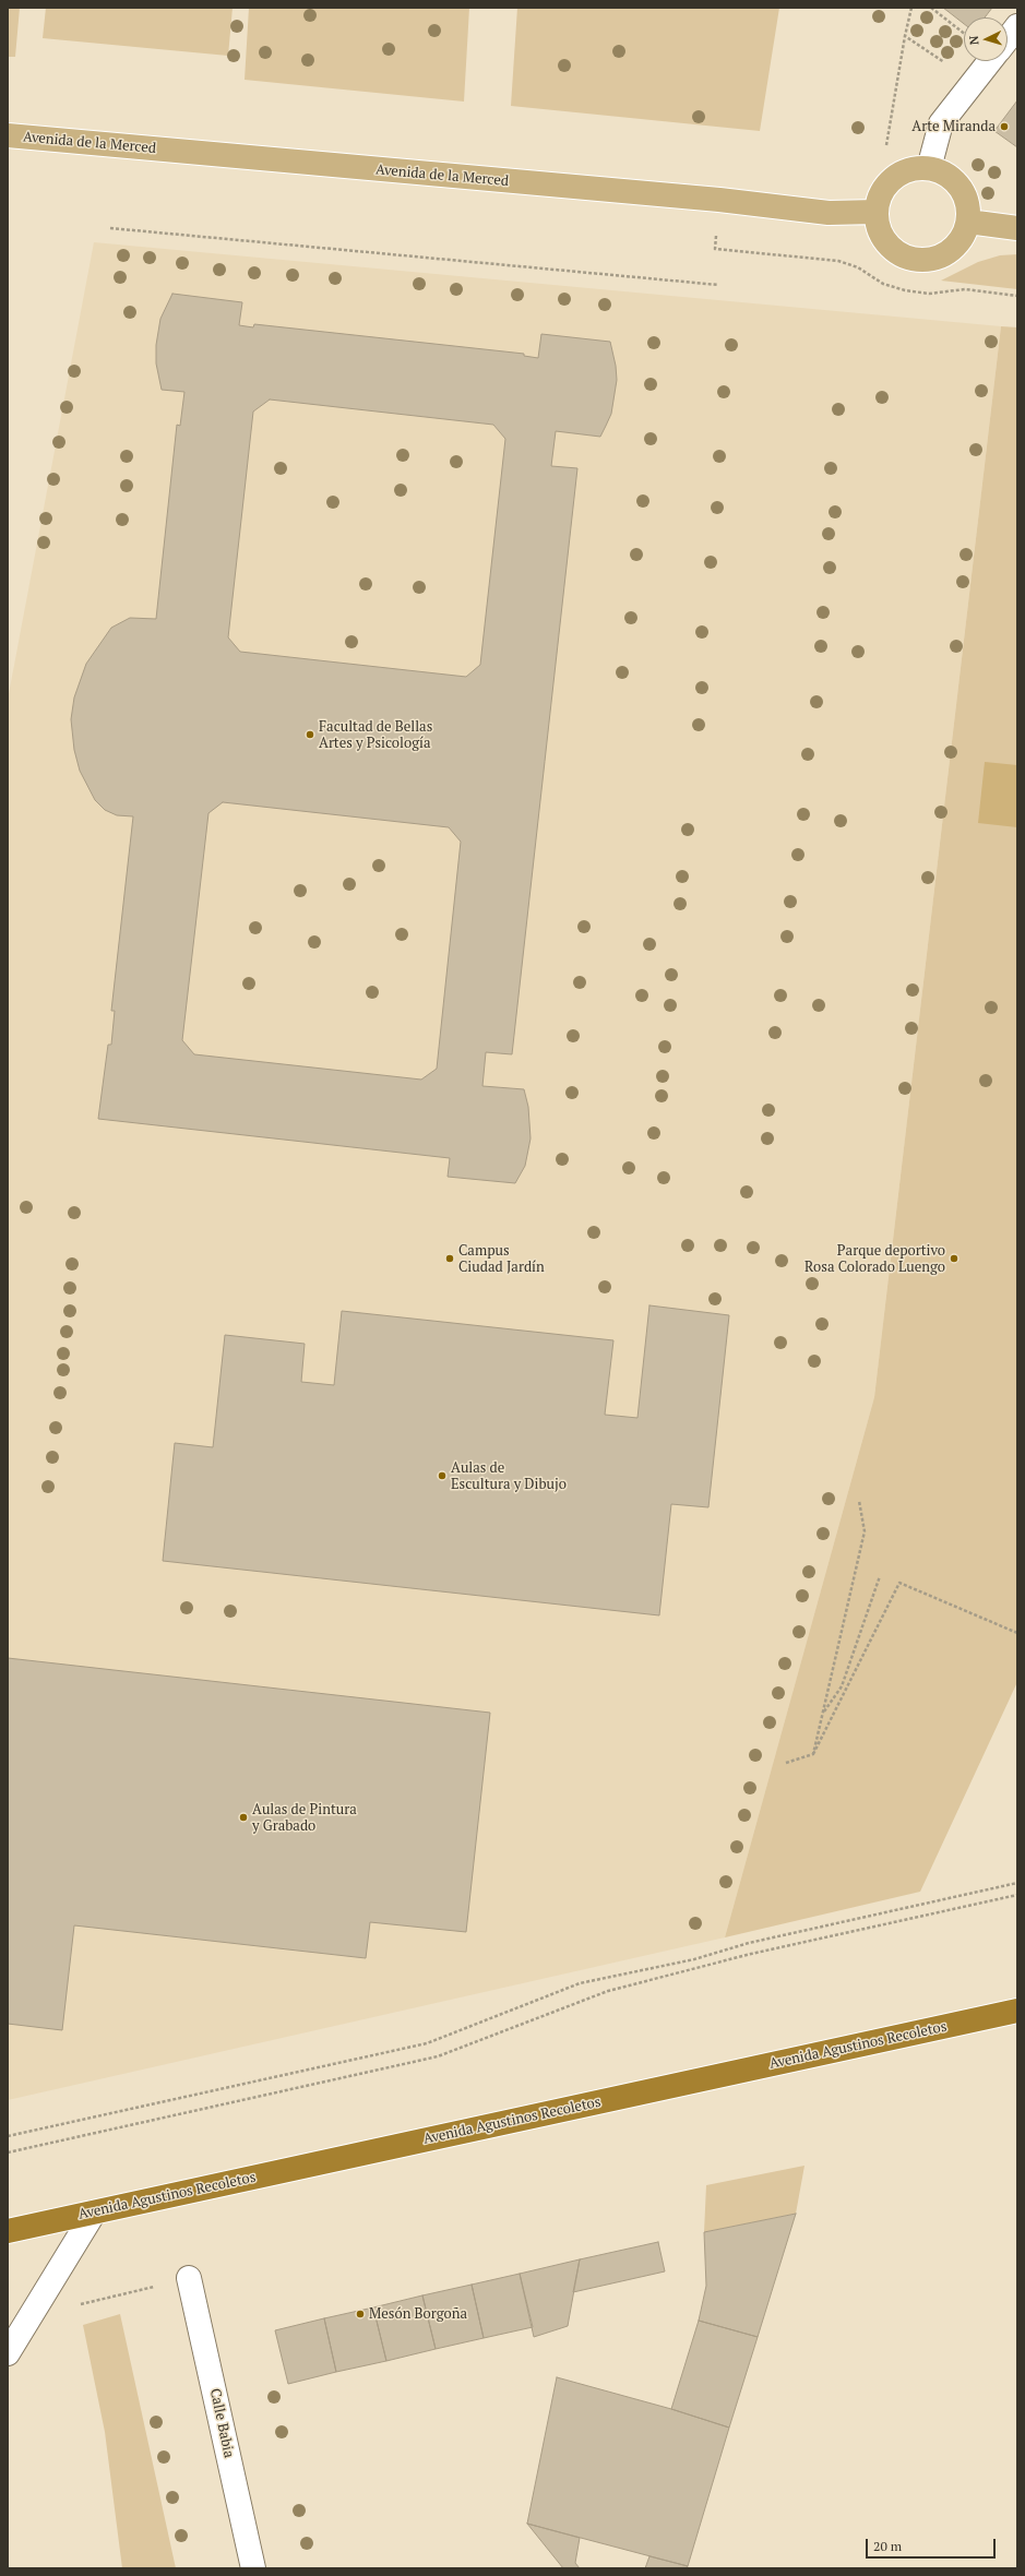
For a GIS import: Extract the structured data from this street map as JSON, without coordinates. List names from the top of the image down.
{
  "streets": {
    "highway": ["Avenida Agustinos Recoletos"],
    "main road": ["Avenida de la Merced"],
    "street": ["Calle Babia"]
  },
  "places": [
    "Arte Miranda",
    "Facultad de Bellas Artes y Psicología",
    "Campus Ciudad Jardín",
    "Parque deportivo Rosa Colorado Luengo",
    "Aulas de Escultura y Dibujo",
    "Aulas de Pintura y Grabado",
    "Mesón Borgoña"
  ],
  "scale_bar": "20 m",
  "north": "left"
}
